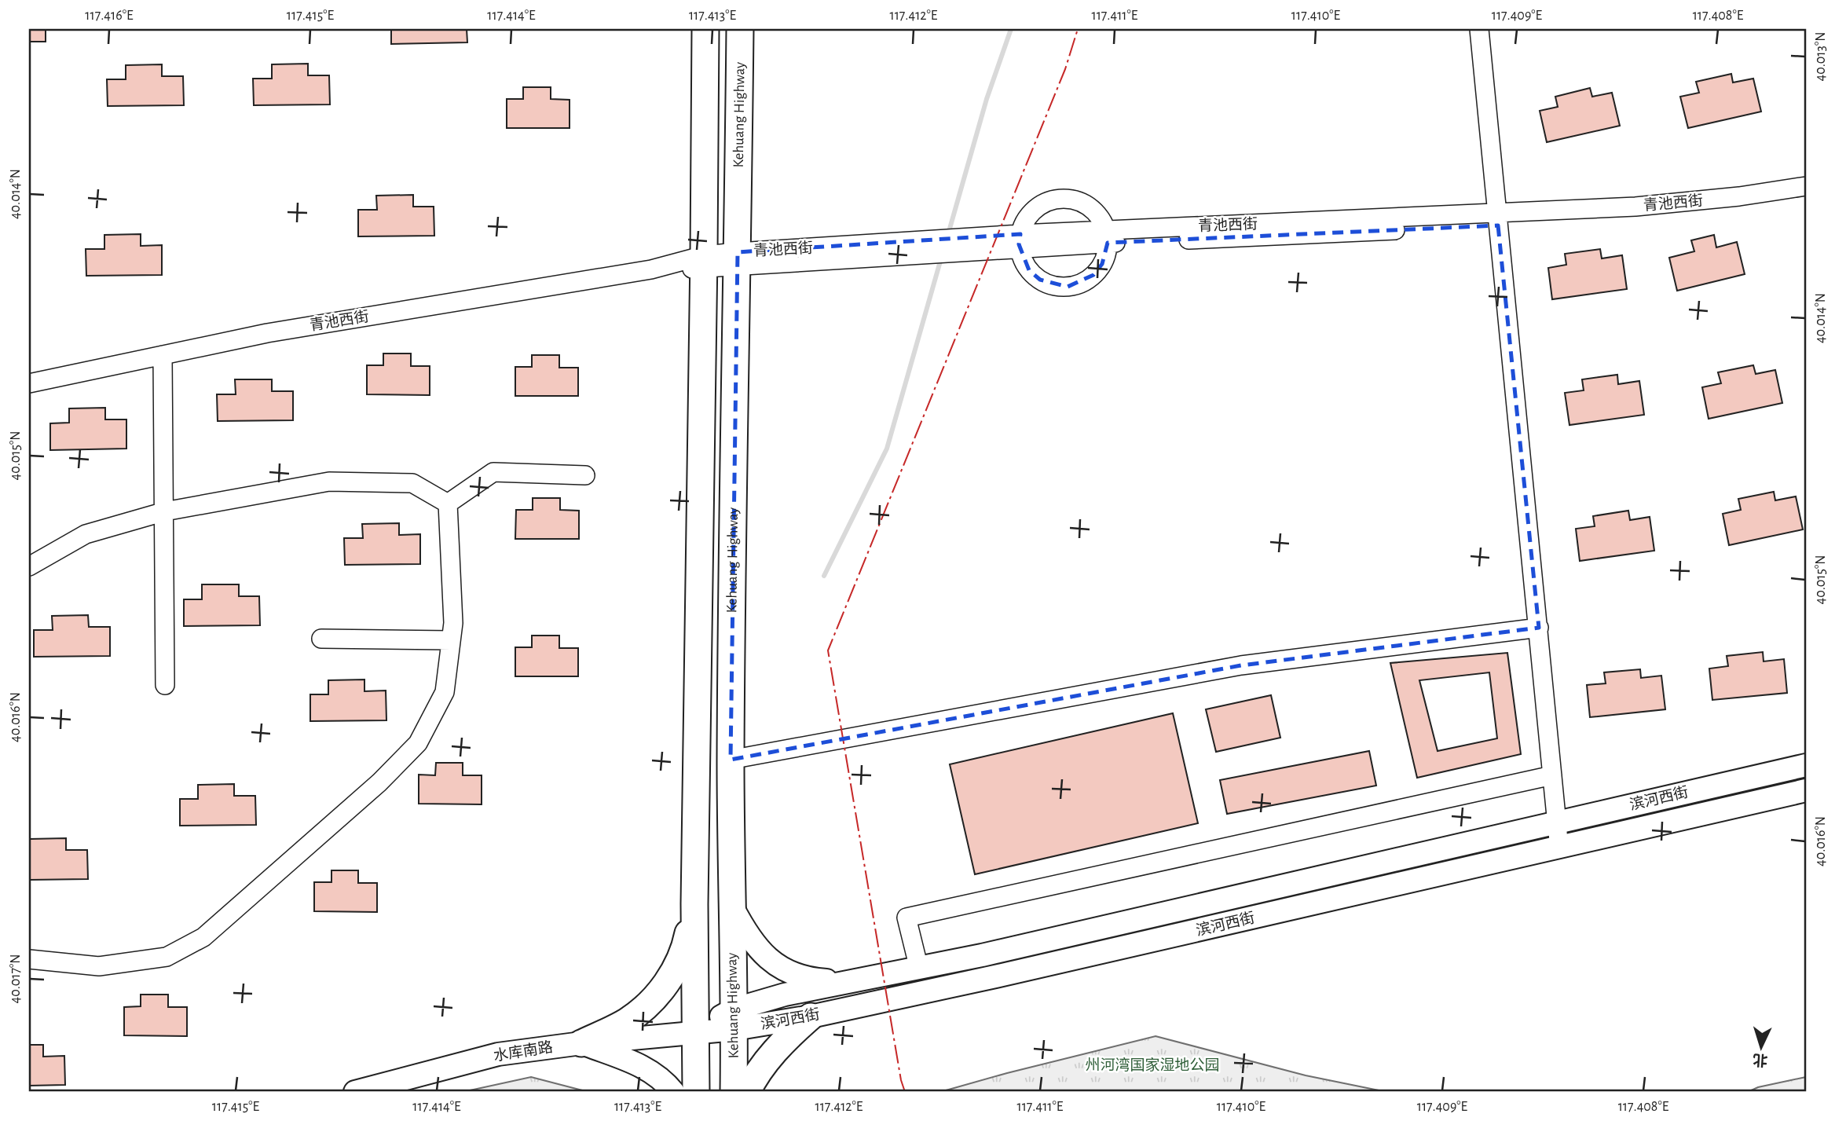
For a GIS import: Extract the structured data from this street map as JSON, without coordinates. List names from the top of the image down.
{
  "streets": {
    "highway": ["Kehuang Highway"],
    "main road": ["滨河西街", "水库南路"],
    "street": ["青池西街"]
  },
  "crossings": [
    ["Kehuang Highway", "青池西街"],
    ["Kehuang Highway", "滨河西街"],
    ["滨河西街", "水库南路"]
  ],
  "parks": ["州河湾国家湿地公园"],
  "north": "bottom",
  "coordinates": [
    "117.416°E",
    "117.415°E",
    "117.414°E",
    "117.413°E",
    "117.412°E",
    "117.411°E",
    "117.410°E",
    "117.409°E",
    "117.408°E",
    "40.013°N",
    "40.014°N",
    "40.015°N",
    "40.016°N",
    "40.017°N"
  ]
}
